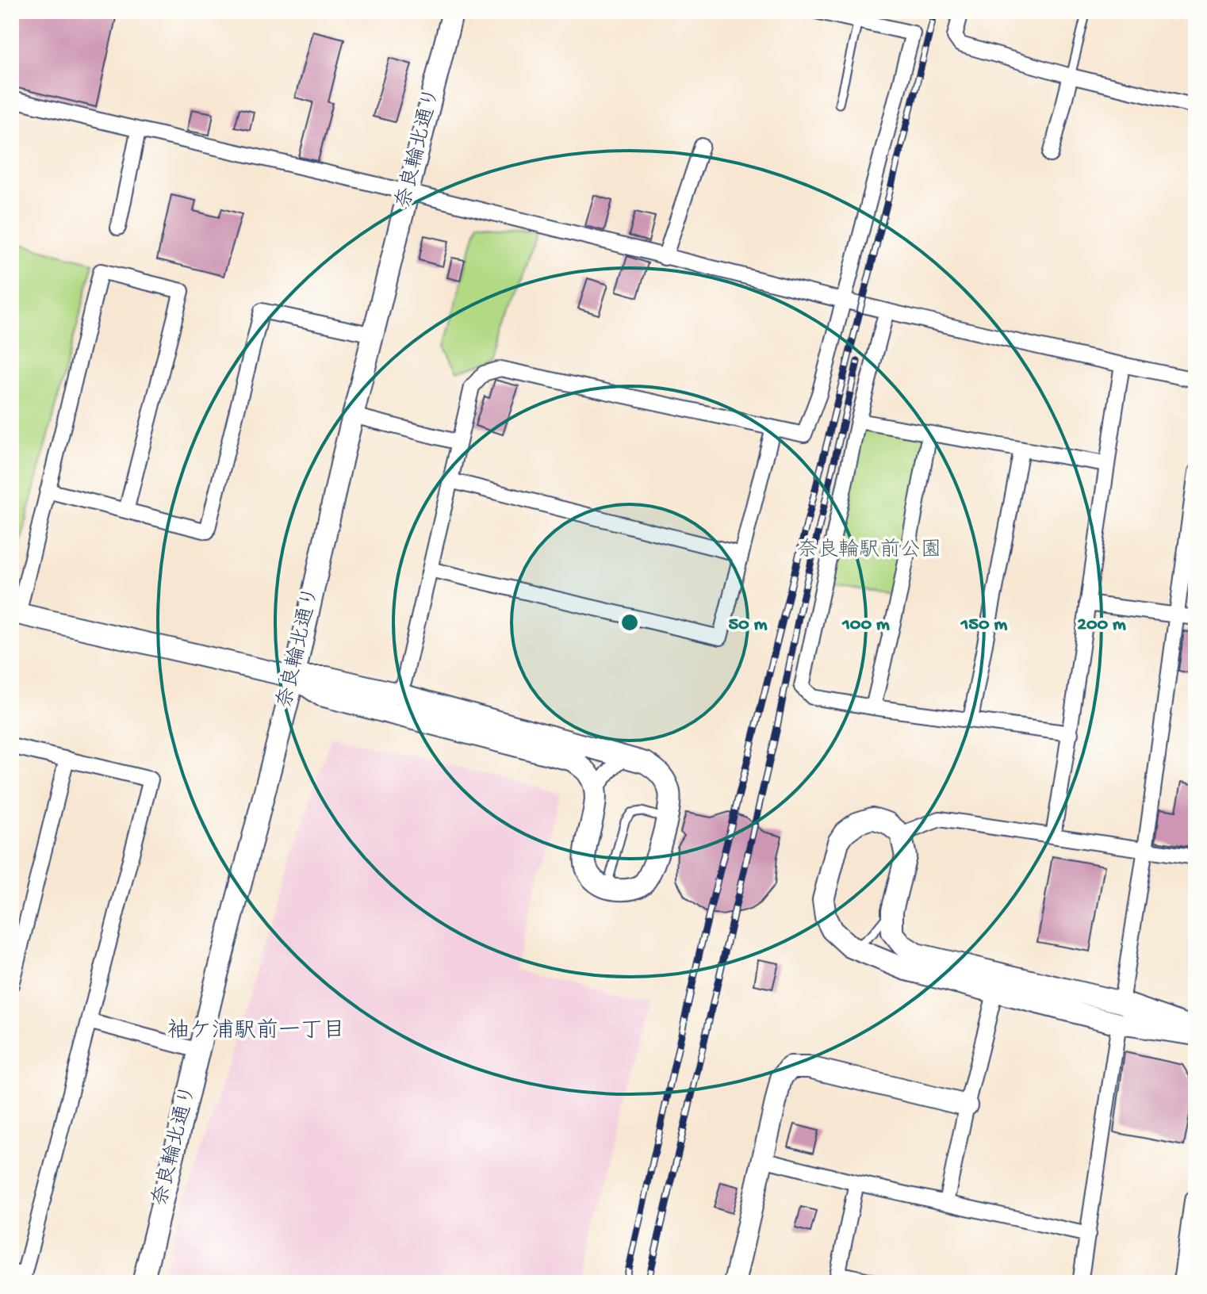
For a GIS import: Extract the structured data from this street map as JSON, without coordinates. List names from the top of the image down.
{
  "streets": {
    "street": ["奈良輪北通り"]
  },
  "districts": ["袖ケ浦駅前一丁目"],
  "parks": ["奈良輪駅前公園"],
  "rings": [
    "50 m",
    "100 m",
    "150 m",
    "200 m"
  ]
}
